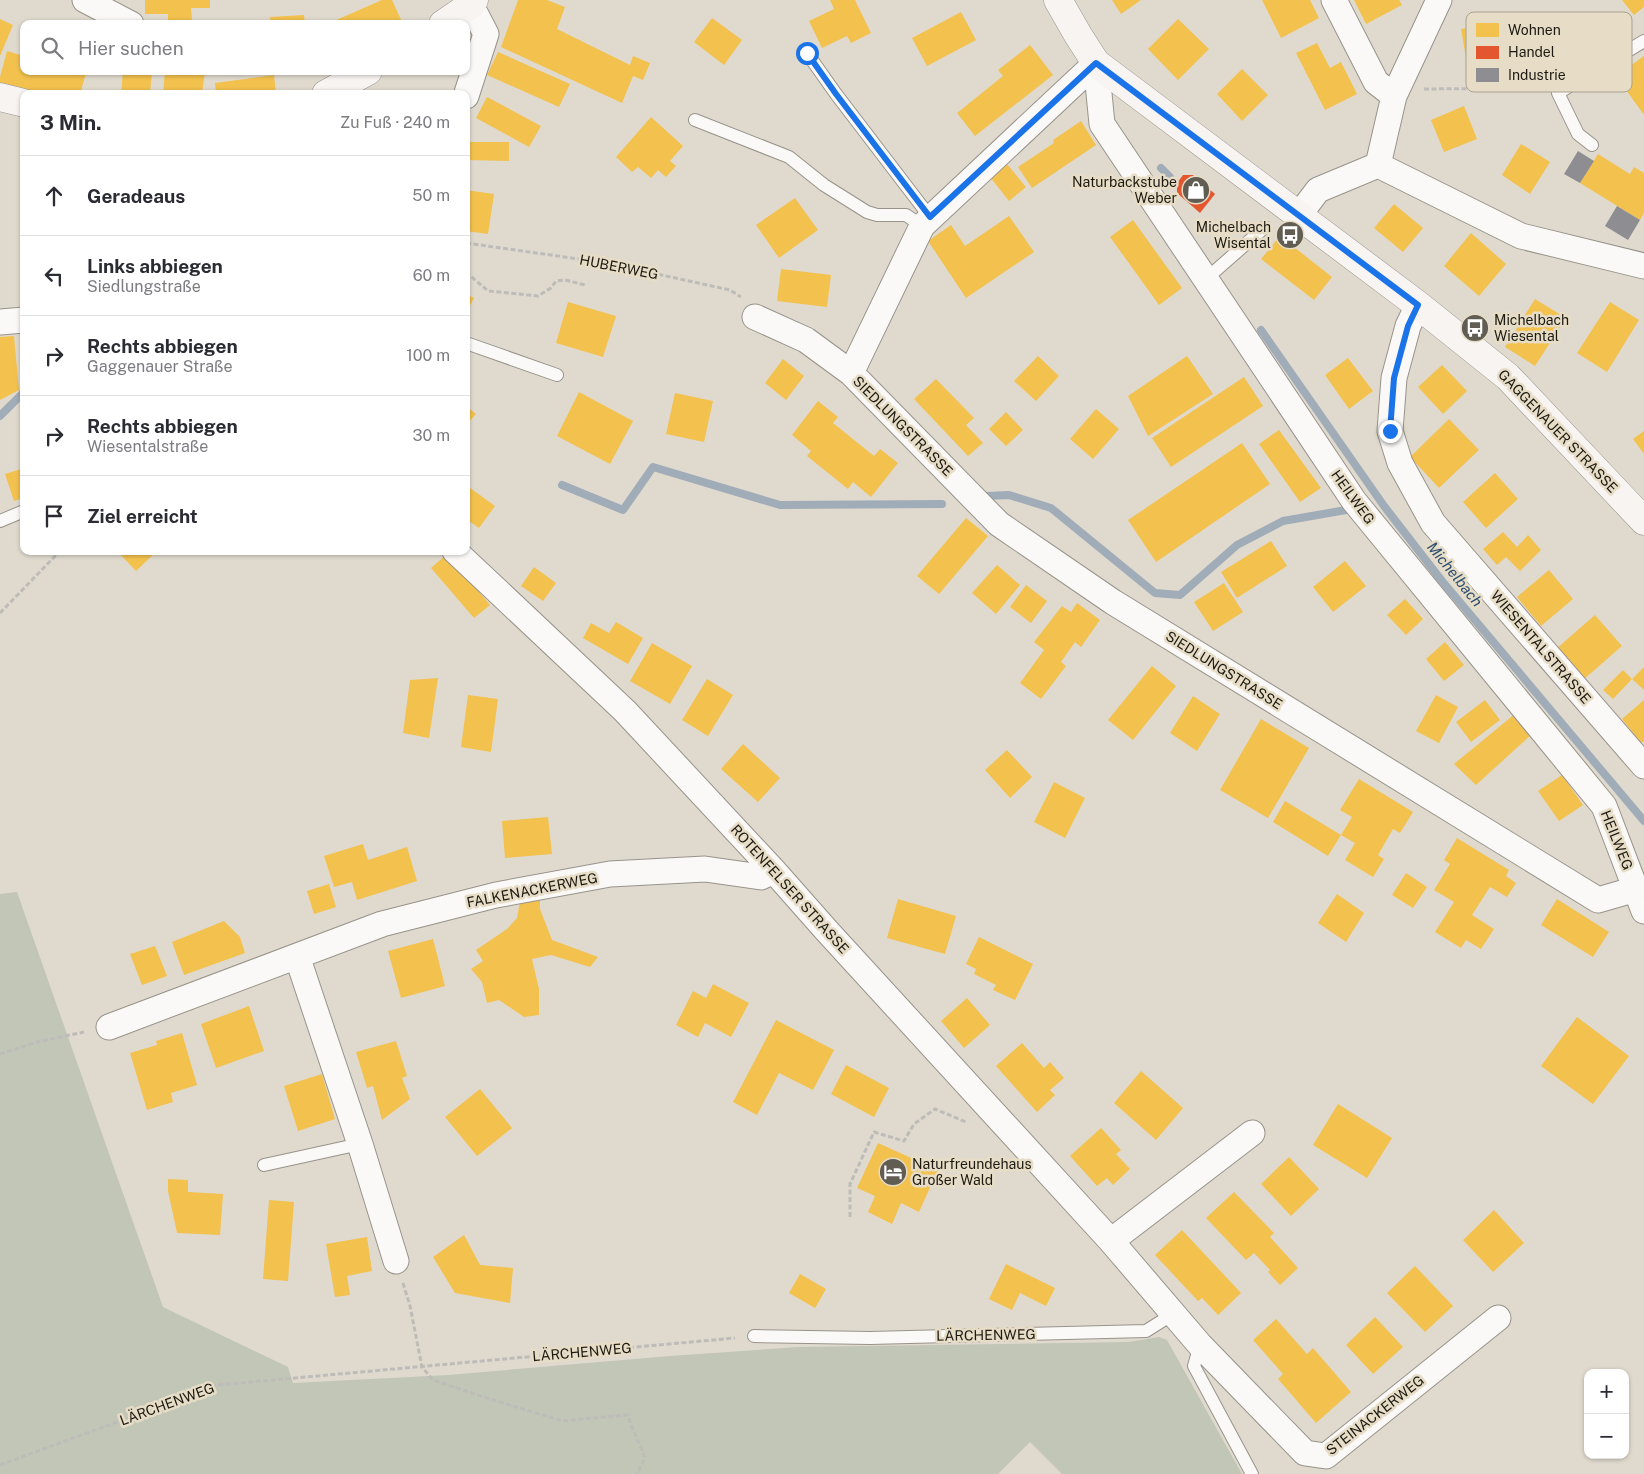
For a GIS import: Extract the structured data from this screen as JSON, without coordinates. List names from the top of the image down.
{
  "streets": {
    "main road": ["GAGGENAUER STRASSE"],
    "street": [
      "SIEDLUNGSTRASSE",
      "HEILWEG",
      "WIESENTALSTRASSE",
      "ROTENFELSER STRASSE",
      "FALKENACKERWEG",
      "STEINACKERWEG"
    ],
    "lane": ["LÄRCHENWEG"],
    "path": ["HUBERWEG"]
  },
  "crossings": [
    ["HUBERWEG", "SIEDLUNGSTRASSE"],
    ["SIEDLUNGSTRASSE", "GAGGENAUER STRASSE"],
    ["SIEDLUNGSTRASSE", "HEILWEG"],
    ["GAGGENAUER STRASSE", "HEILWEG"],
    ["GAGGENAUER STRASSE", "WIESENTALSTRASSE"],
    ["ROTENFELSER STRASSE", "FALKENACKERWEG"],
    ["ROTENFELSER STRASSE", "LÄRCHENWEG"],
    ["ROTENFELSER STRASSE", "STEINACKERWEG"],
    ["LÄRCHENWEG", "STEINACKERWEG"]
  ],
  "water": ["Michelbach"],
  "places": {
    "shop": ["Naturbackstube Weber"],
    "bus stop": ["Michelbach Wisental", "Michelbach Wiesental"],
    "hotel": ["Naturfreundehaus Großer Wald"]
  },
  "legend": ["Wohnen", "Handel", "Industrie"],
  "page": {
    "search": "Hier suchen",
    "heading": ["3 Min.", "Zu Fuß · 240 m"],
    "list": [
      ["Geradeaus", "50 m"],
      ["Links abbiegen", "Siedlungstraße", "60 m"],
      ["Rechts abbiegen", "Gaggenauer Straße", "100 m"],
      ["Rechts abbiegen", "Wiesentalstraße", "30 m"],
      "Ziel erreicht"
    ],
    "map_buttons": ["+", "−"]
  }
}
